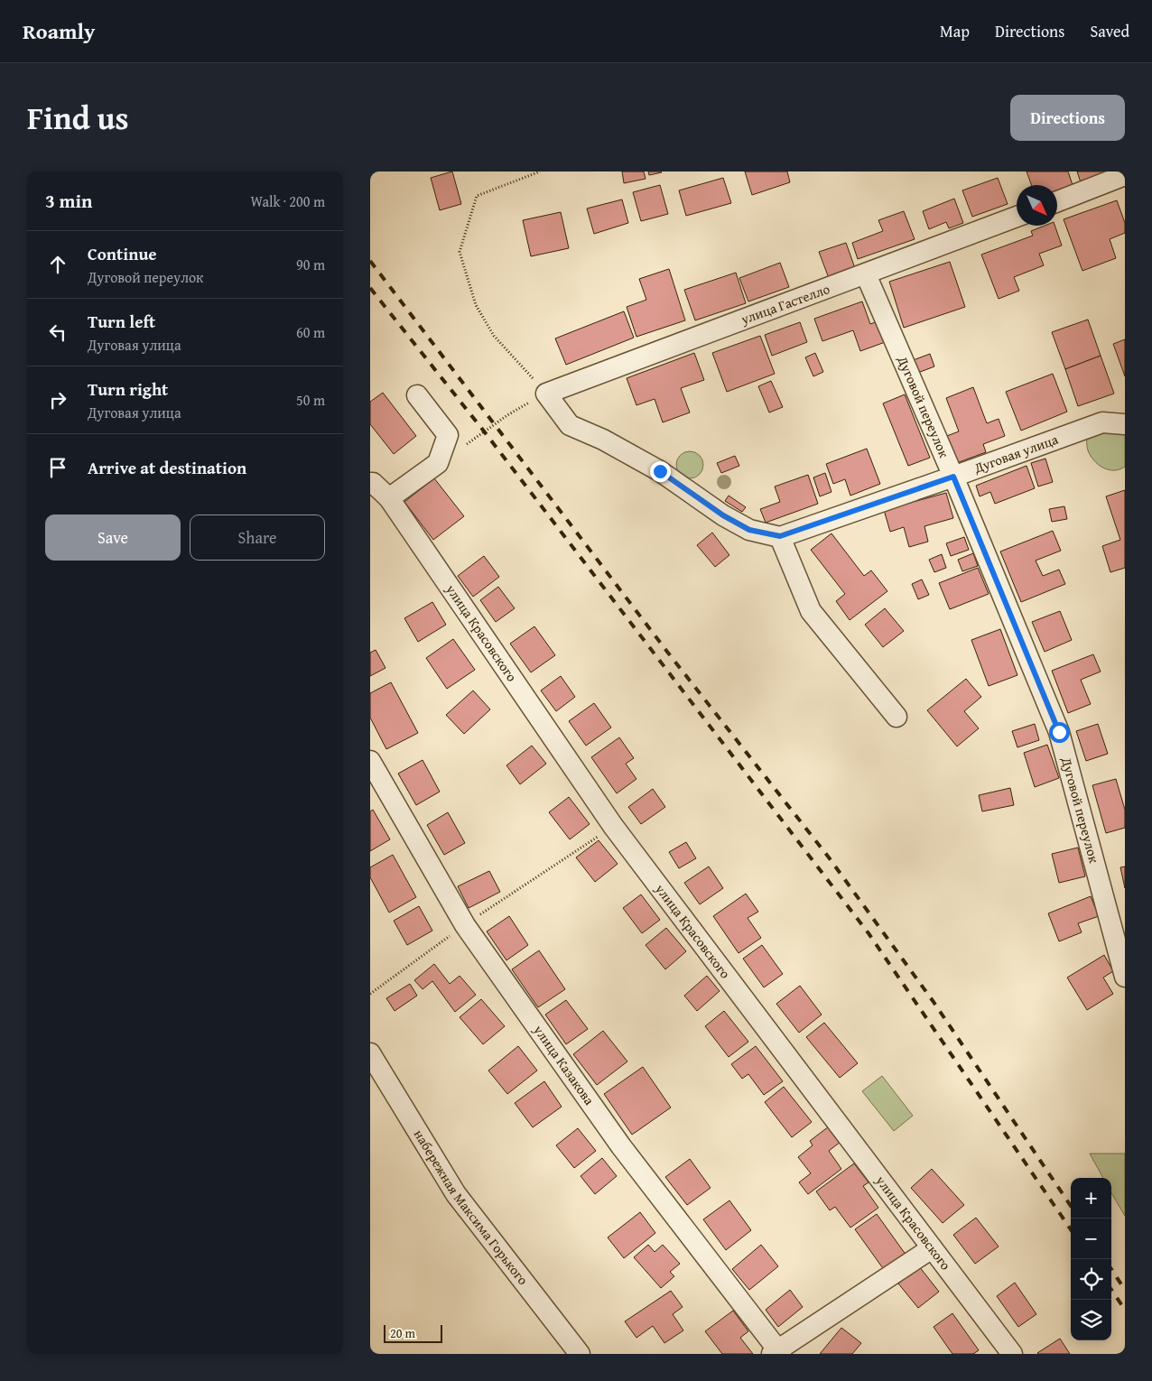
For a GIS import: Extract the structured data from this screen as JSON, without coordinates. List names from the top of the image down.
{
  "streets": {
    "street": [
      "улица Гастелло",
      "Дуговой переулок",
      "Дуговая улица",
      "улица Красовского",
      "улица Казакова",
      "набережная Максима Горького"
    ]
  },
  "crossings": [
    ["улица Гастелло", "Дуговой переулок"],
    ["Дуговой переулок", "Дуговая улица"]
  ],
  "scale_bar": "20 m",
  "north": "bottom right",
  "page": {
    "header": "Roamly",
    "nav": ["Map", "Directions", "Saved"],
    "title": "Find us",
    "buttons": [
      "Directions",
      ["Save", "Share"]
    ],
    "heading": ["3 min", "Walk · 200 m"],
    "list": [
      ["Continue", "Дуговой переулок", "90 m"],
      ["Turn left", "Дуговая улица", "60 m"],
      ["Turn right", "Дуговая улица", "50 m"],
      "Arrive at destination"
    ],
    "map_buttons": ["+", "−"],
    "scale": "20 m"
  }
}
